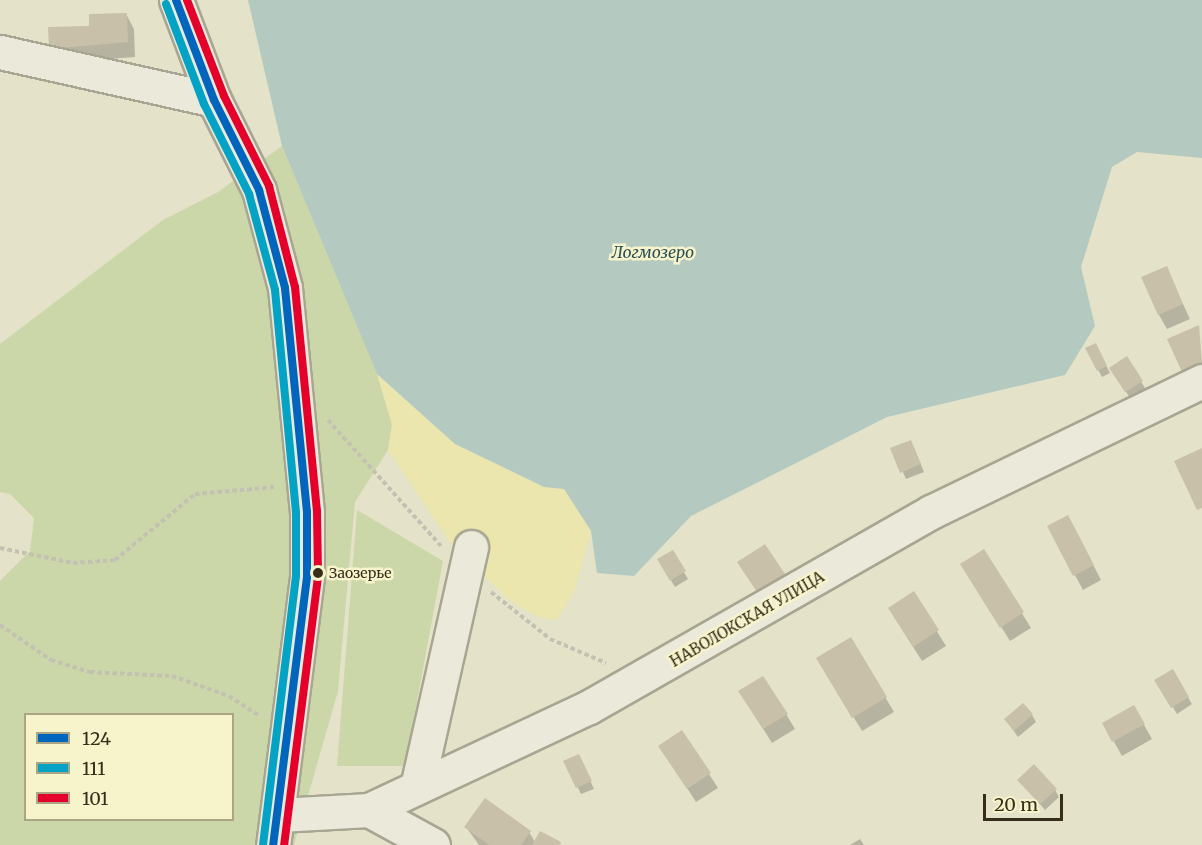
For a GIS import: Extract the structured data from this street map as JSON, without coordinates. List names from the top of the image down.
{
  "streets": {
    "street": ["НАВОЛОКСКАЯ УЛИЦА"]
  },
  "water": ["Логмозеро"],
  "places": ["Заозерье"],
  "lines": ["transit line 124", "transit line 101", "transit line 111"],
  "legend": ["124", "111", "101"],
  "scale_bar": "20 m"
}
